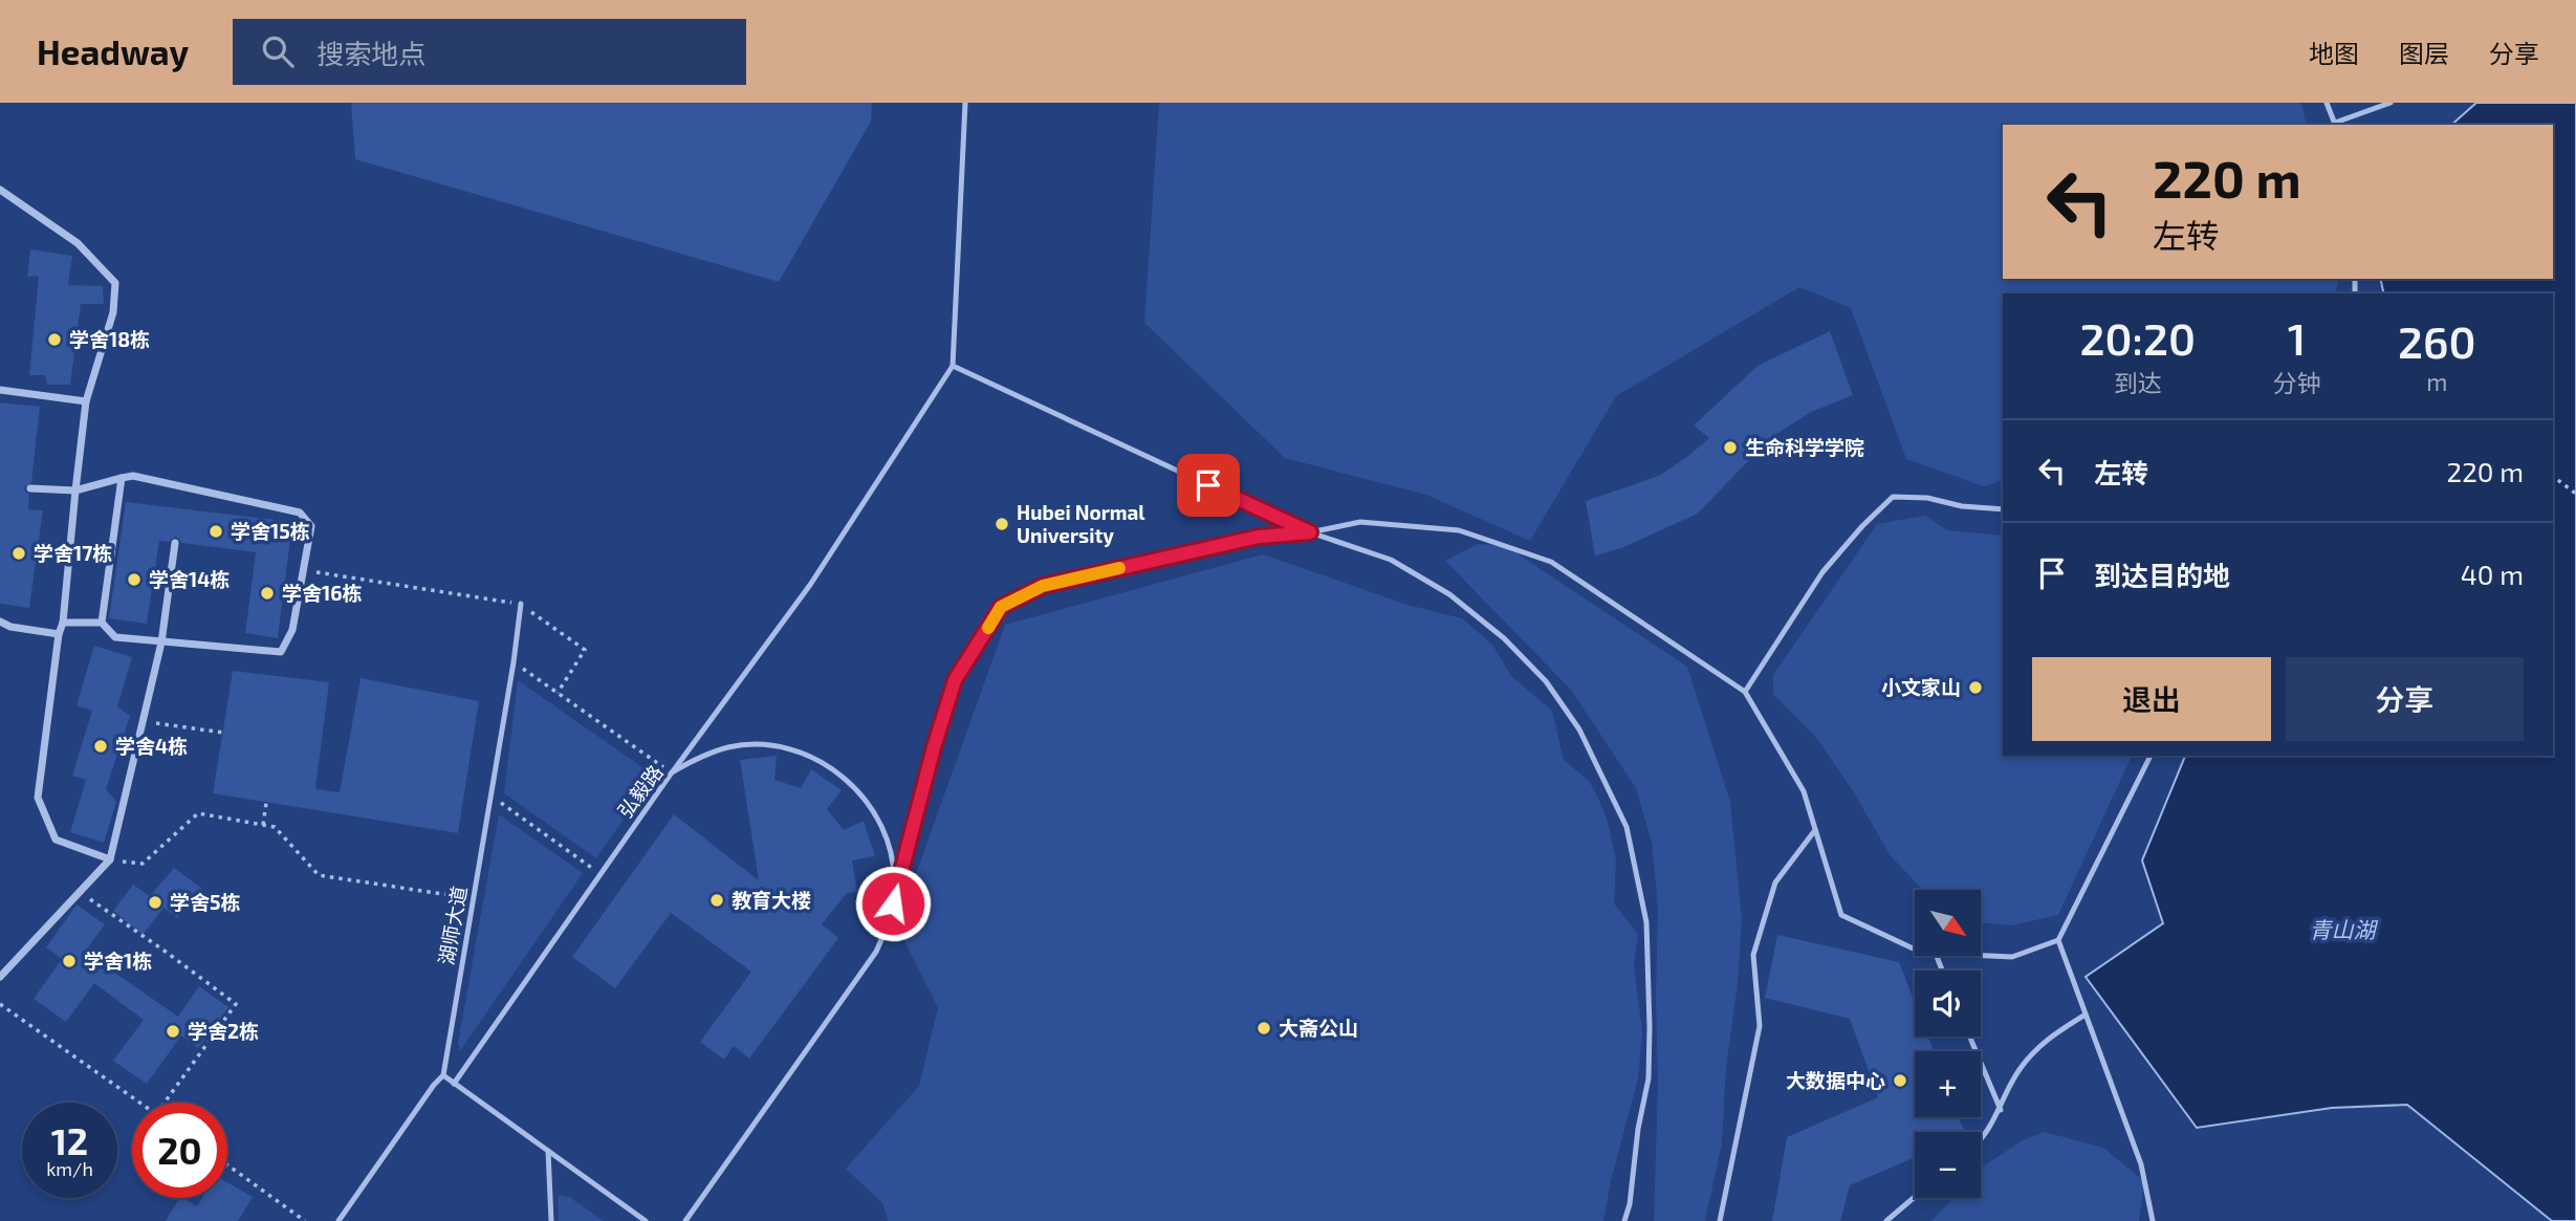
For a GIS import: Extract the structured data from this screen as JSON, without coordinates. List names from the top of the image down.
{
  "streets": {
    "lane": ["弘毅路", "湖师大道"]
  },
  "water": ["青山湖"],
  "places": [
    "学舍18栋",
    "生命科学学院",
    "Hubei Normal University",
    "学舍15栋",
    "学舍17栋",
    "学舍14栋",
    "学舍16栋",
    "小文家山",
    "学舍4栋",
    "教育大楼",
    "学舍5栋",
    "学舍1栋",
    "大斋公山",
    "学舍2栋",
    "大数据中心"
  ],
  "north": "bottom right",
  "page": {
    "header": "Headway",
    "search": "搜索地点",
    "nav": ["地图", "图层", "分享"],
    "turn": ["220 m", "左转"],
    "eta": [
      "20:20",
      "到达",
      "1",
      "分钟",
      "260",
      "m"
    ],
    "list": [
      {
        "name": "左转",
        "value": "220 m"
      },
      {
        "name": "到达目的地",
        "value": "40 m"
      }
    ],
    "buttons": ["退出", "分享"],
    "map_buttons": ["+", "−"],
    "speed": "12 km/h",
    "limit": "20"
  }
}
